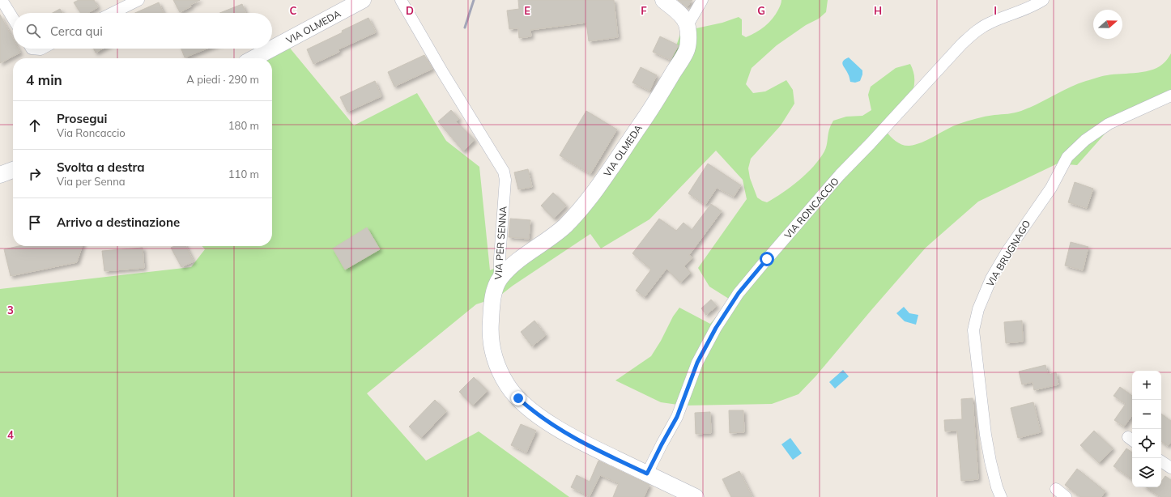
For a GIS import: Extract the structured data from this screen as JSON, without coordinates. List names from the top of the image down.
{
  "streets": {
    "street": [
      "VIA OLMEDA",
      "VIA RONCACCIO",
      "VIA PER SENNA",
      "VIA BRUGNAGO"
    ]
  },
  "crossings": [
    ["VIA OLMEDA", "VIA PER SENNA"],
    ["VIA RONCACCIO", "VIA PER SENNA"]
  ],
  "north": "right",
  "page": {
    "search": "Cerca qui",
    "heading": ["4 min", "A piedi · 290 m"],
    "list": [
      ["Prosegui", "Via Roncaccio", "180 m"],
      ["Svolta a destra", "Via per Senna", "110 m"],
      "Arrivo a destinazione"
    ],
    "map_buttons": ["+", "−"]
  },
  "grid": {
    "columns": [
      "C",
      "D",
      "E",
      "F",
      "G",
      "H",
      "I"
    ],
    "rows": ["3", "4"]
  }
}
